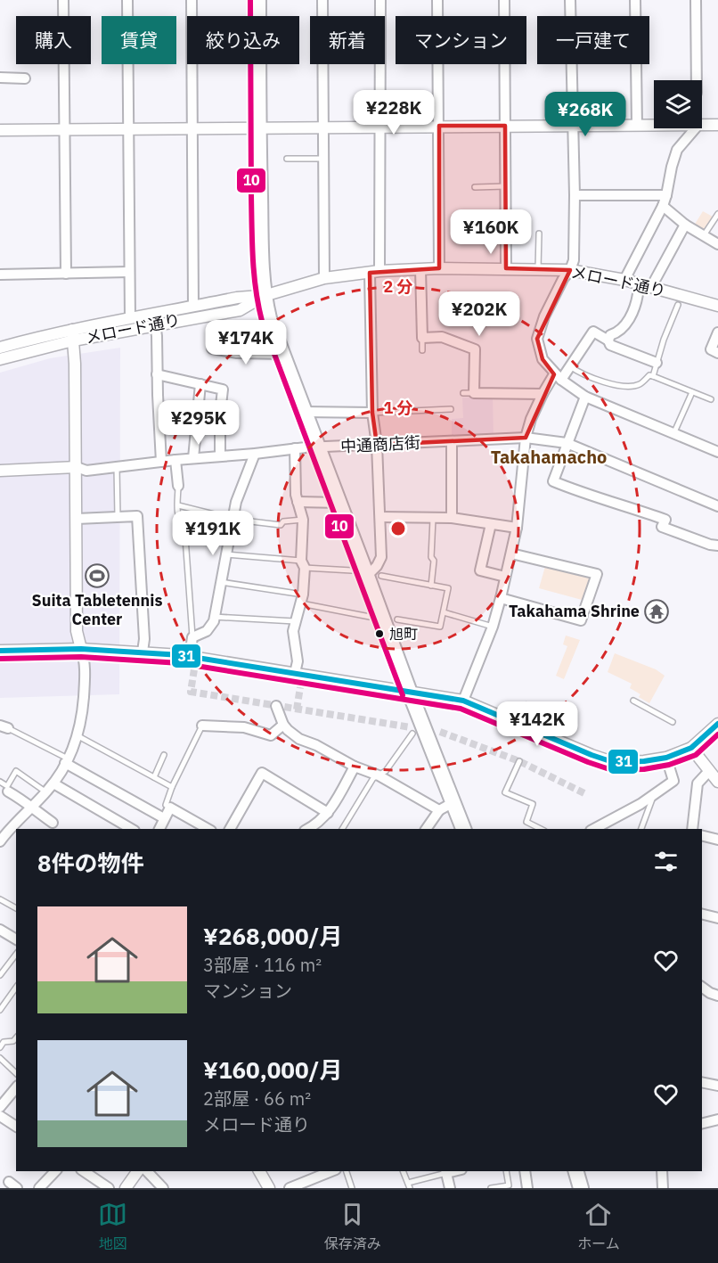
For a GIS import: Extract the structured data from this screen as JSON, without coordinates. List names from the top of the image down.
{
  "streets": {
    "street": ["メロード通り", "中通商店街"]
  },
  "districts": ["Takahamacho"],
  "places": {
    "sports": ["Suita Tabletennis Center"],
    "temple": ["Takahama Shrine"],
    "other": ["旭町"]
  },
  "lines": ["transit line 10", "transit line 31"],
  "page": {
    "chip": [
      "購入",
      "賃貸",
      "絞り込み",
      "新着",
      "マンション",
      "一戸建て"
    ],
    "price": [
      "¥228K",
      "¥268K",
      "¥160K",
      "¥202K",
      "¥174K",
      "¥295K",
      "¥191K",
      "¥142K"
    ],
    "heading": "8件の物件",
    "list": [
      {
        "name": "¥268,000/月",
        "note": "3部屋 · 116 m² · マンション"
      },
      {
        "name": "¥160,000/月",
        "note": "2部屋 · 66 m² · メロード通り"
      }
    ],
    "tabs": ["地図", "保存済み", "ホーム"]
  },
  "rings": ["2 分", "1 分"]
}
